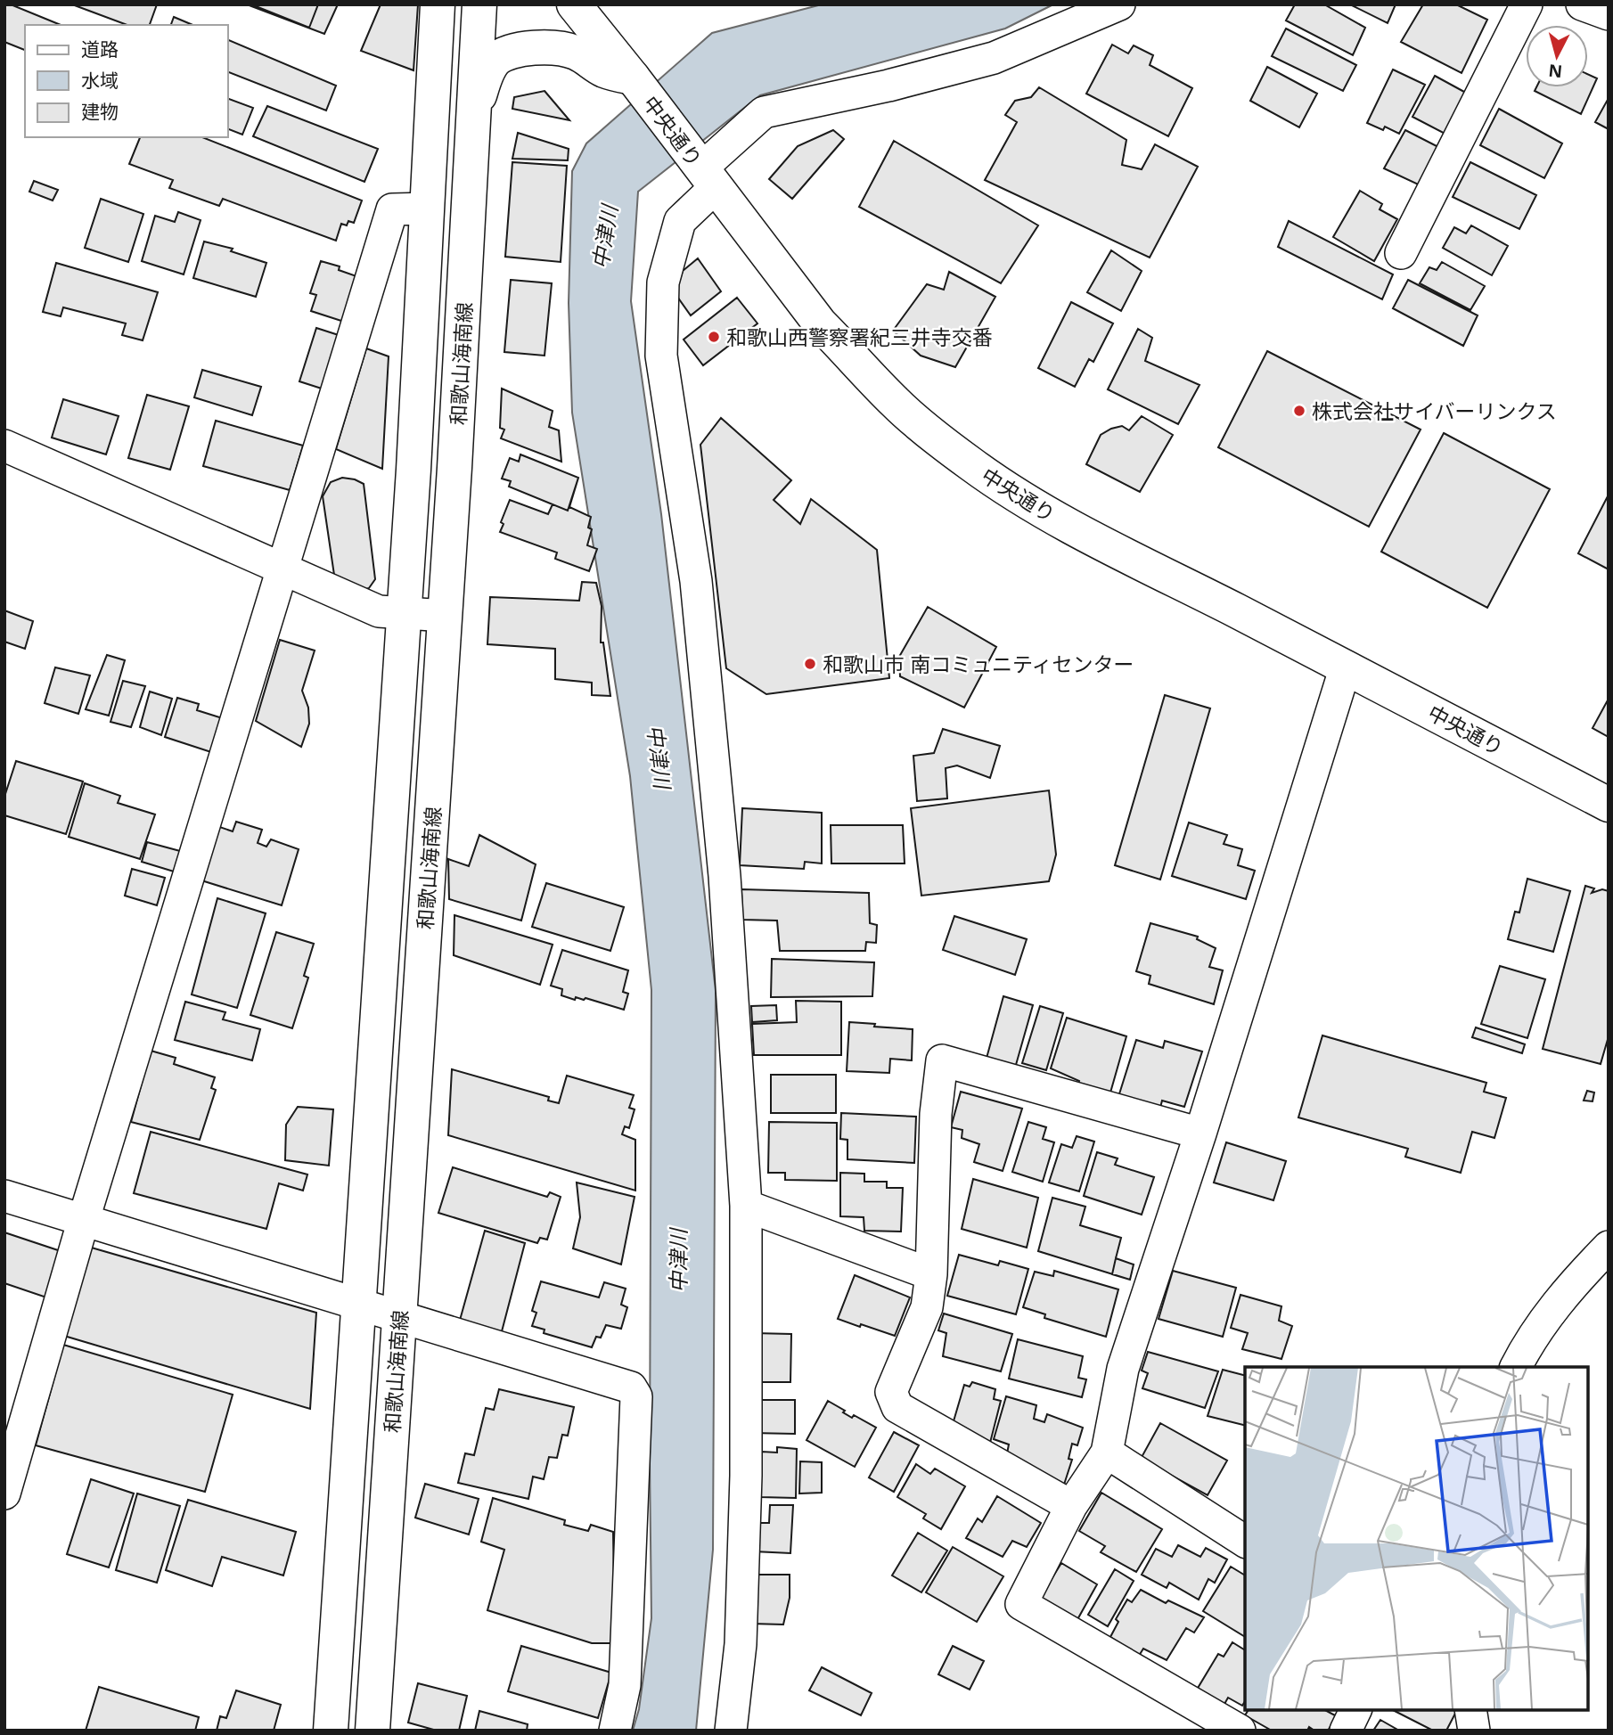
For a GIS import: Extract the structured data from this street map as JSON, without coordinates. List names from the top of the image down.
{
  "streets": {
    "main road": ["中央通り", "和歌山海南線"]
  },
  "water": ["中津川"],
  "places": ["和歌山西警察署紀三井寺交番", "株式会社サイバーリンクス", "和歌山市 南コミュニティセンター"],
  "legend": ["道路", "水域", "建物"],
  "north": "bottom"
}
